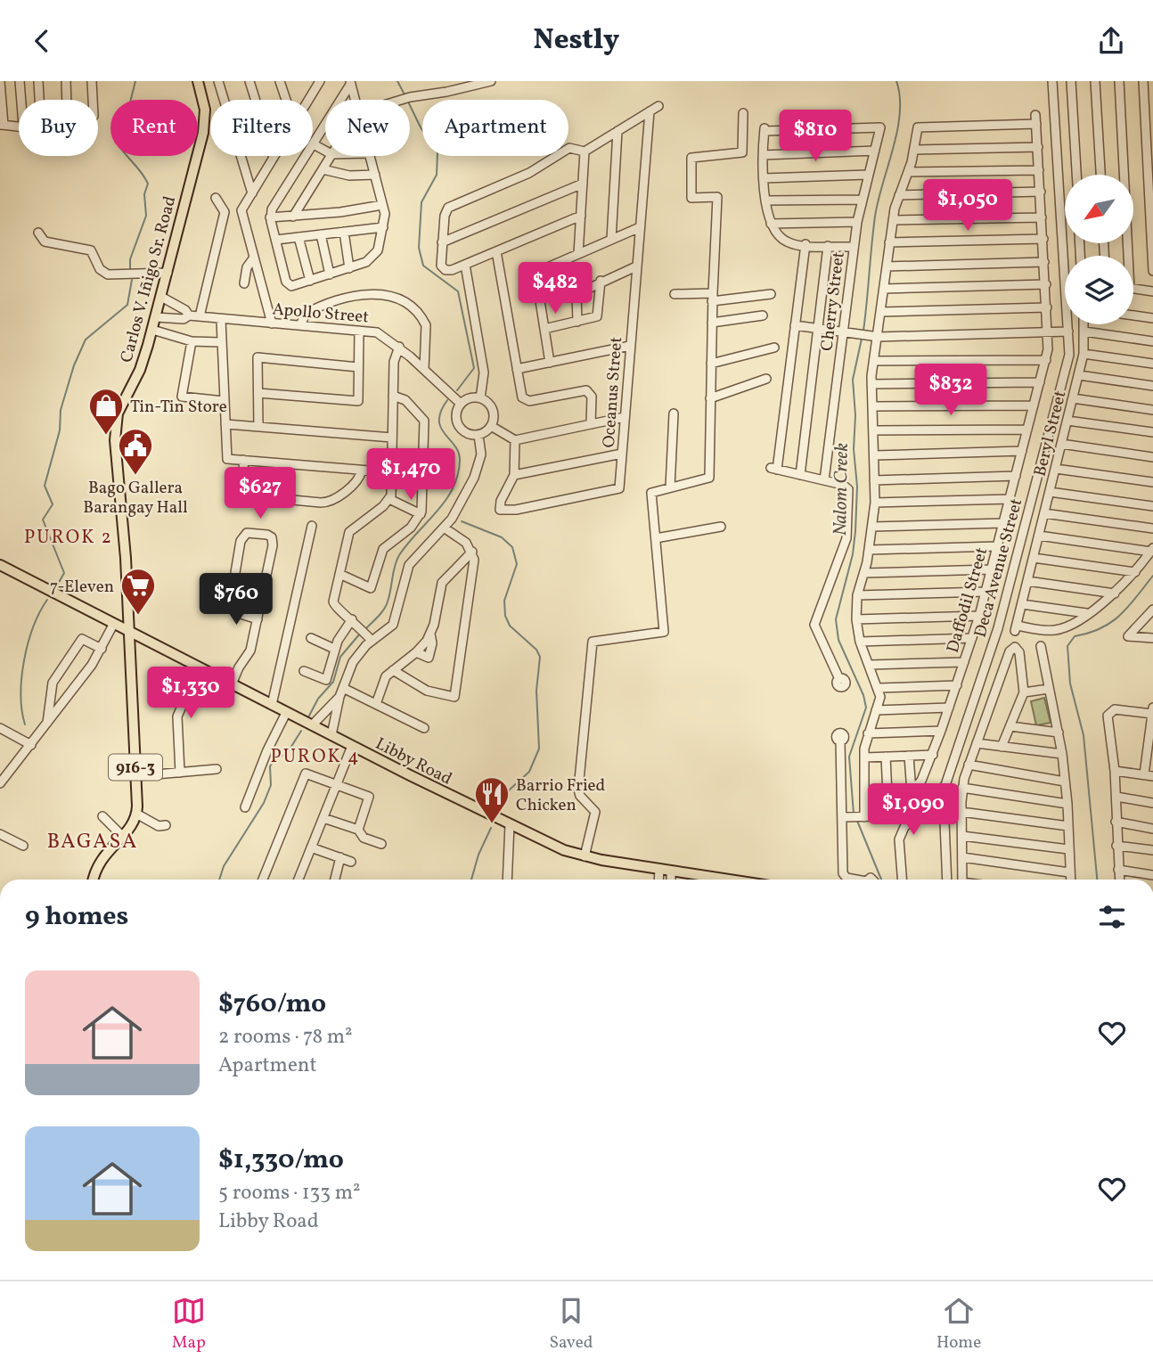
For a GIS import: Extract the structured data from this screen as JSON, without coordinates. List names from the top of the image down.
{
  "streets": {
    "main road": ["Carlos V. Iñigo Sr. Road", "Libby Road", "916-3"],
    "street": [
      "Cherry Street",
      "Apollo Street",
      "Oceanus Street",
      "Beryl Street",
      "Deca Avenue Street",
      "Daffodil Street"
    ]
  },
  "crossings": [
    ["Carlos V. Iñigo Sr. Road", "Apollo Street"],
    ["Carlos V. Iñigo Sr. Road", "Libby Road"],
    ["Carlos V. Iñigo Sr. Road", "916-3"],
    ["Libby Road", "916-3"]
  ],
  "districts": ["PUROK 2", "PUROK 4", "BAGASA"],
  "water": ["Nalom Creek"],
  "places": {
    "shop": ["Tin-Tin Store"],
    "public building": ["Bago Gallera Barangay Hall"],
    "supermarket": ["7-Eleven"],
    "restaurant": ["Barrio Fried Chicken"]
  },
  "north": "bottom left",
  "page": {
    "header": "Nestly",
    "chip": [
      "Buy",
      "Rent",
      "Filters",
      "New",
      "Apartment"
    ],
    "price": [
      "$810",
      "$1,050",
      "$482",
      "$832",
      "$1,470",
      "$627",
      "$760",
      "$1,330",
      "$1,090"
    ],
    "heading": "9 homes",
    "list": [
      {
        "name": "$760/mo",
        "note": "2 rooms · 78 m² · Apartment"
      },
      {
        "name": "$1,330/mo",
        "note": "5 rooms · 133 m² · Libby Road"
      }
    ],
    "tabs": ["Map", "Saved", "Home"]
  }
}
